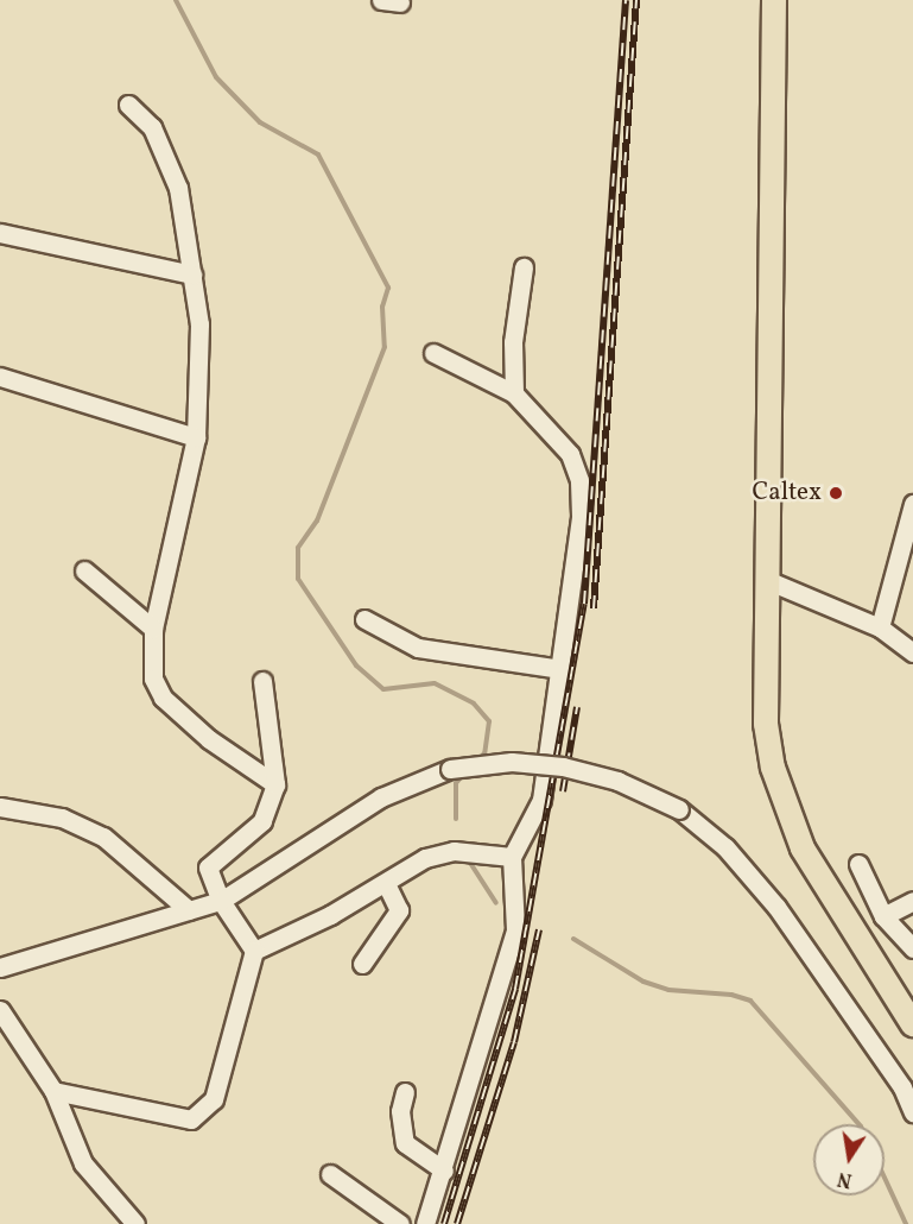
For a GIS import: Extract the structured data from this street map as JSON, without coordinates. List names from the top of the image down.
{
  "places": ["Caltex"],
  "north": "bottom"
}
